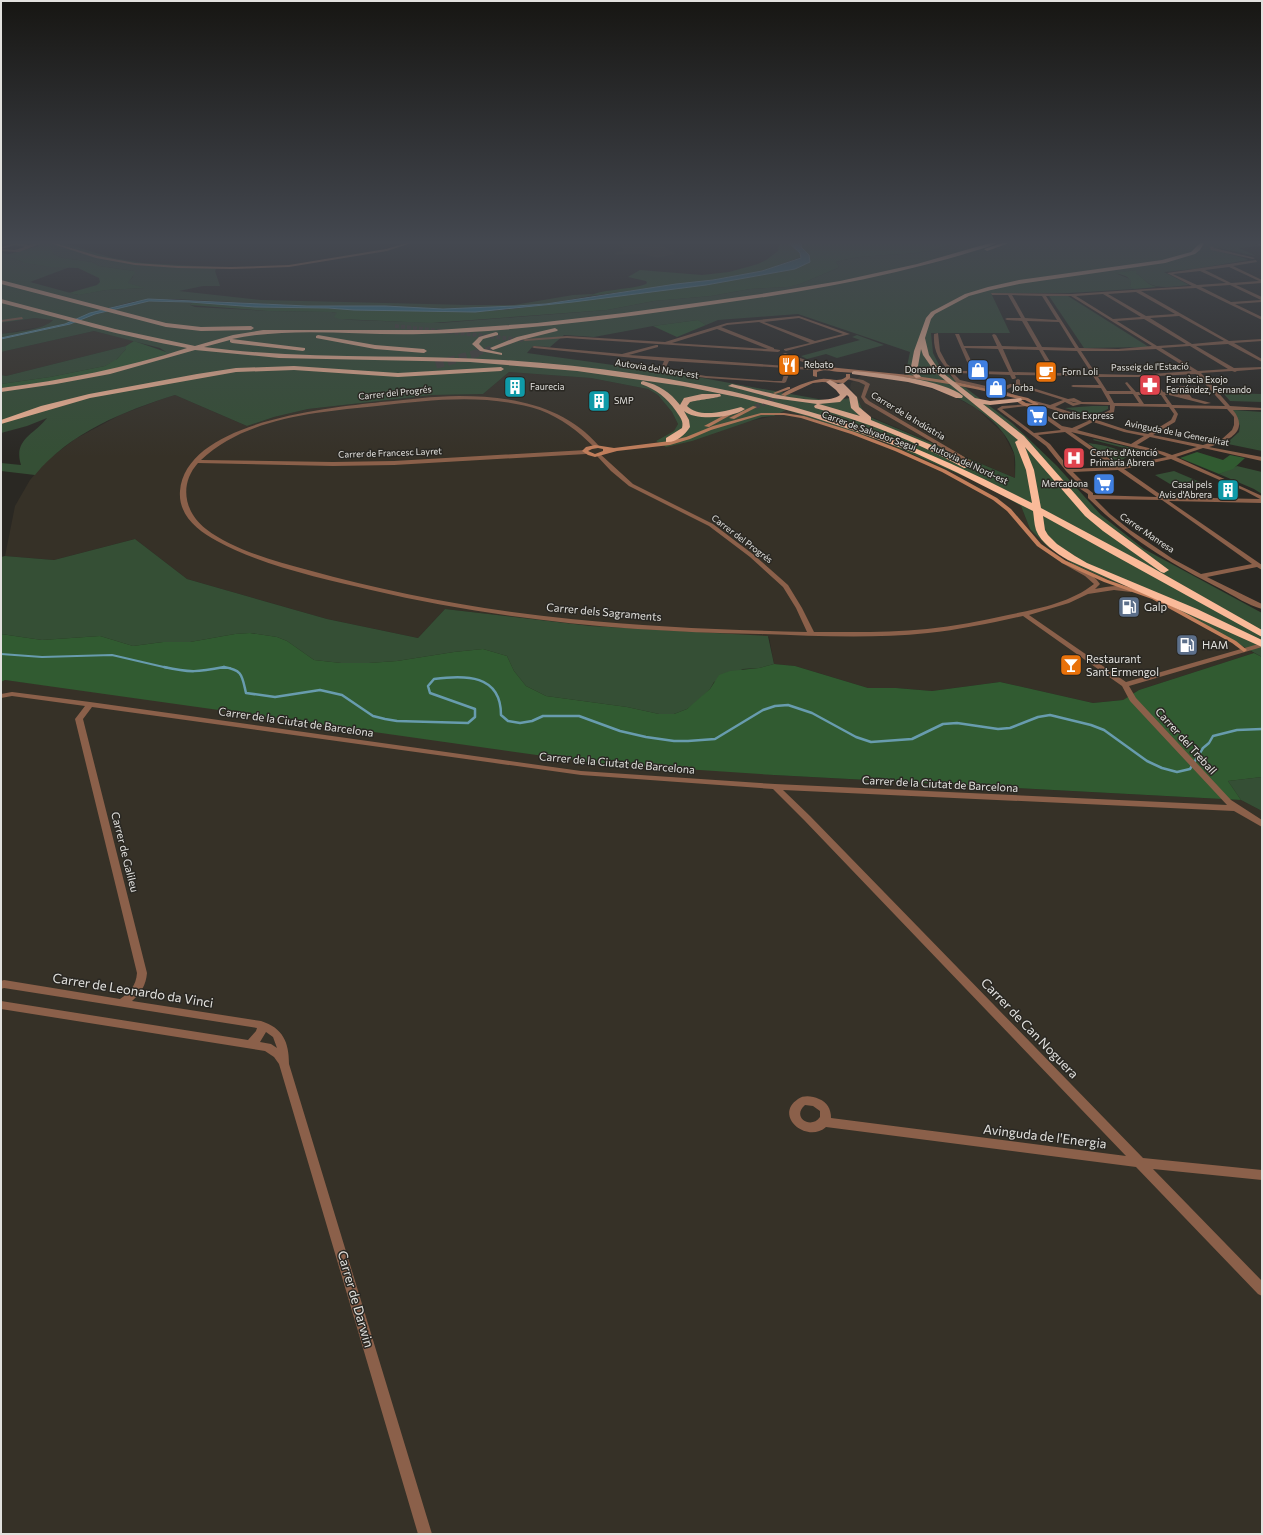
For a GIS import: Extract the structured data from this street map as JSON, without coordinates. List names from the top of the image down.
{
  "streets": {
    "highway": ["Autovia del Nord-est"],
    "street": [
      "Passeig de l'Estació",
      "Carrer del Progrés",
      "Carrer de la Indústria",
      "Carrer de Salvador Seguí",
      "Avinguda de la Generalitat",
      "Carrer de Francesc Layret",
      "Carrer Manresa",
      "Carrer dels Sagraments",
      "Carrer de la Ciutat de Barcelona",
      "Carrer del Treball",
      "Carrer de Galileu",
      "Carrer de Leonardo da Vinci",
      "Carrer de Can Noguera",
      "Avinguda de l'Energia",
      "Carrer de Darwin"
    ]
  },
  "crossings": [
    ["Passeig de l'Estació", "Avinguda de la Generalitat"],
    ["Autovia del Nord-est", "Carrer de la Indústria"],
    ["Carrer del Progrés", "Carrer de Francesc Layret"],
    ["Carrer del Progrés", "Carrer dels Sagraments"],
    ["Carrer de Salvador Seguí", "Carrer dels Sagraments"],
    ["Avinguda de la Generalitat", "Carrer Manresa"],
    ["Carrer de Francesc Layret", "Carrer dels Sagraments"],
    ["Carrer dels Sagraments", "Carrer del Treball"],
    ["Carrer de la Ciutat de Barcelona", "Carrer del Treball"],
    ["Carrer de la Ciutat de Barcelona", "Carrer de Galileu"],
    ["Carrer de la Ciutat de Barcelona", "Carrer de Can Noguera"],
    ["Carrer de Galileu", "Carrer de Leonardo da Vinci"],
    ["Carrer de Leonardo da Vinci", "Carrer de Darwin"],
    ["Carrer de Can Noguera", "Avinguda de l'Energia"]
  ],
  "places": {
    "restaurant": ["Rebato"],
    "shop": ["Donant forma", "Jorba"],
    "cafe": ["Forn Loli"],
    "pharmacy": ["Farmàcia Exojo Fernández, Fernando"],
    "building": ["Faurecia", "SMP", "Casal pels Avis d'Abrera"],
    "supermarket": ["Condis Express", "Mercadona"],
    "hospital": ["Centre d'Atenció Primària Abrera"],
    "fuel station": ["Galp", "HAM"],
    "bar": ["Restaurant Sant Ermengol"]
  }
}
